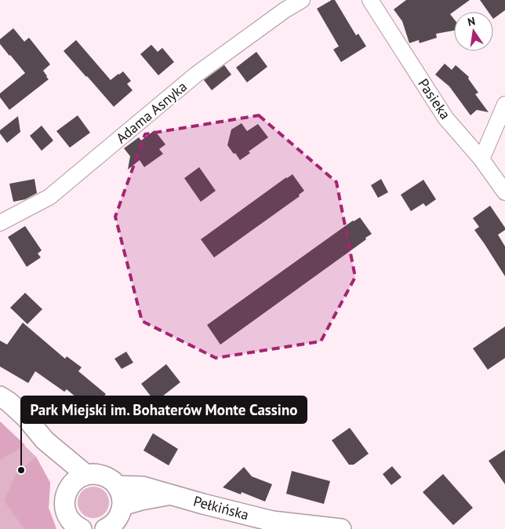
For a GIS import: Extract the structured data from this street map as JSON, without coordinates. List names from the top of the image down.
{
  "streets": {
    "street": ["Pasieka", "Adama Asnyka", "Pełkińska"]
  },
  "places": ["Park Miejski im. Bohaterów Monte Cassino"],
  "north": "top"
}
